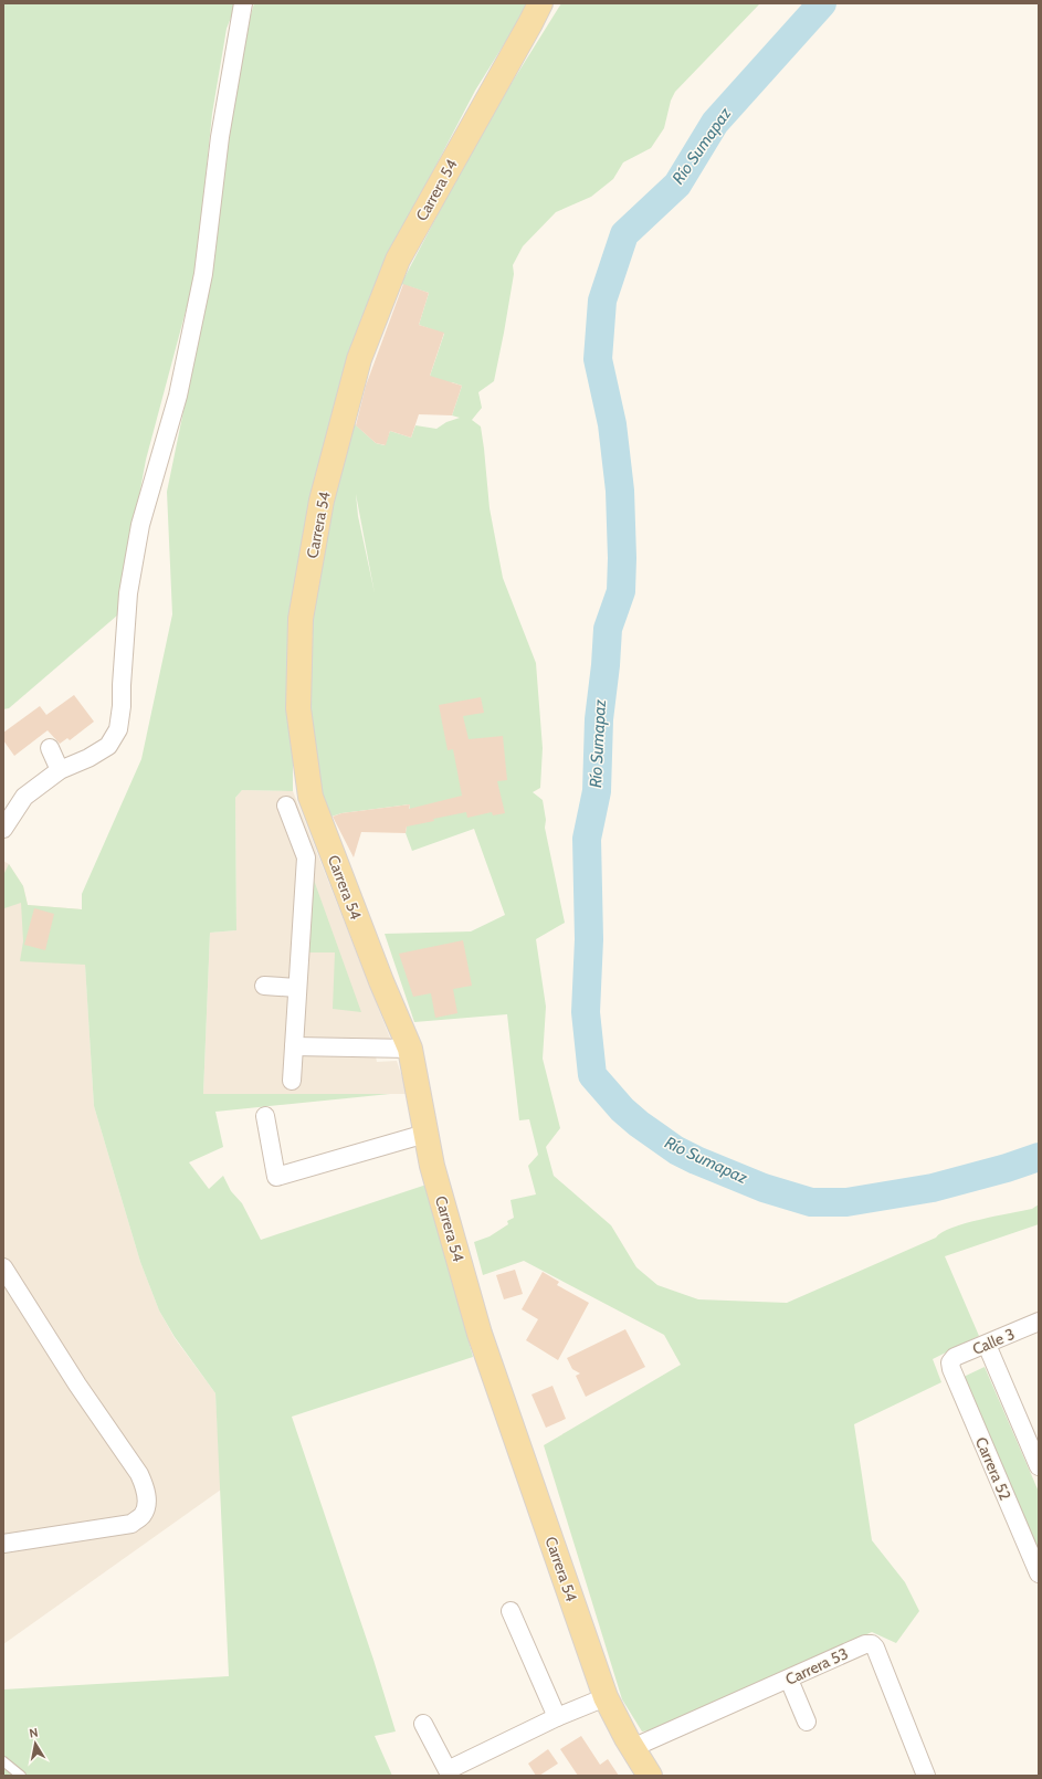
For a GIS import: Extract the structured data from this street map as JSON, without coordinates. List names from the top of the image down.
{
  "streets": {
    "main road": ["Carrera 54"],
    "street": ["Calle 3", "Carrera 52", "Carrera 53"]
  },
  "crossings": [
    ["Carrera 54", "Carrera 53"],
    ["Calle 3", "Carrera 52"]
  ],
  "water": ["Río Sumapaz"],
  "north": "top"
}
